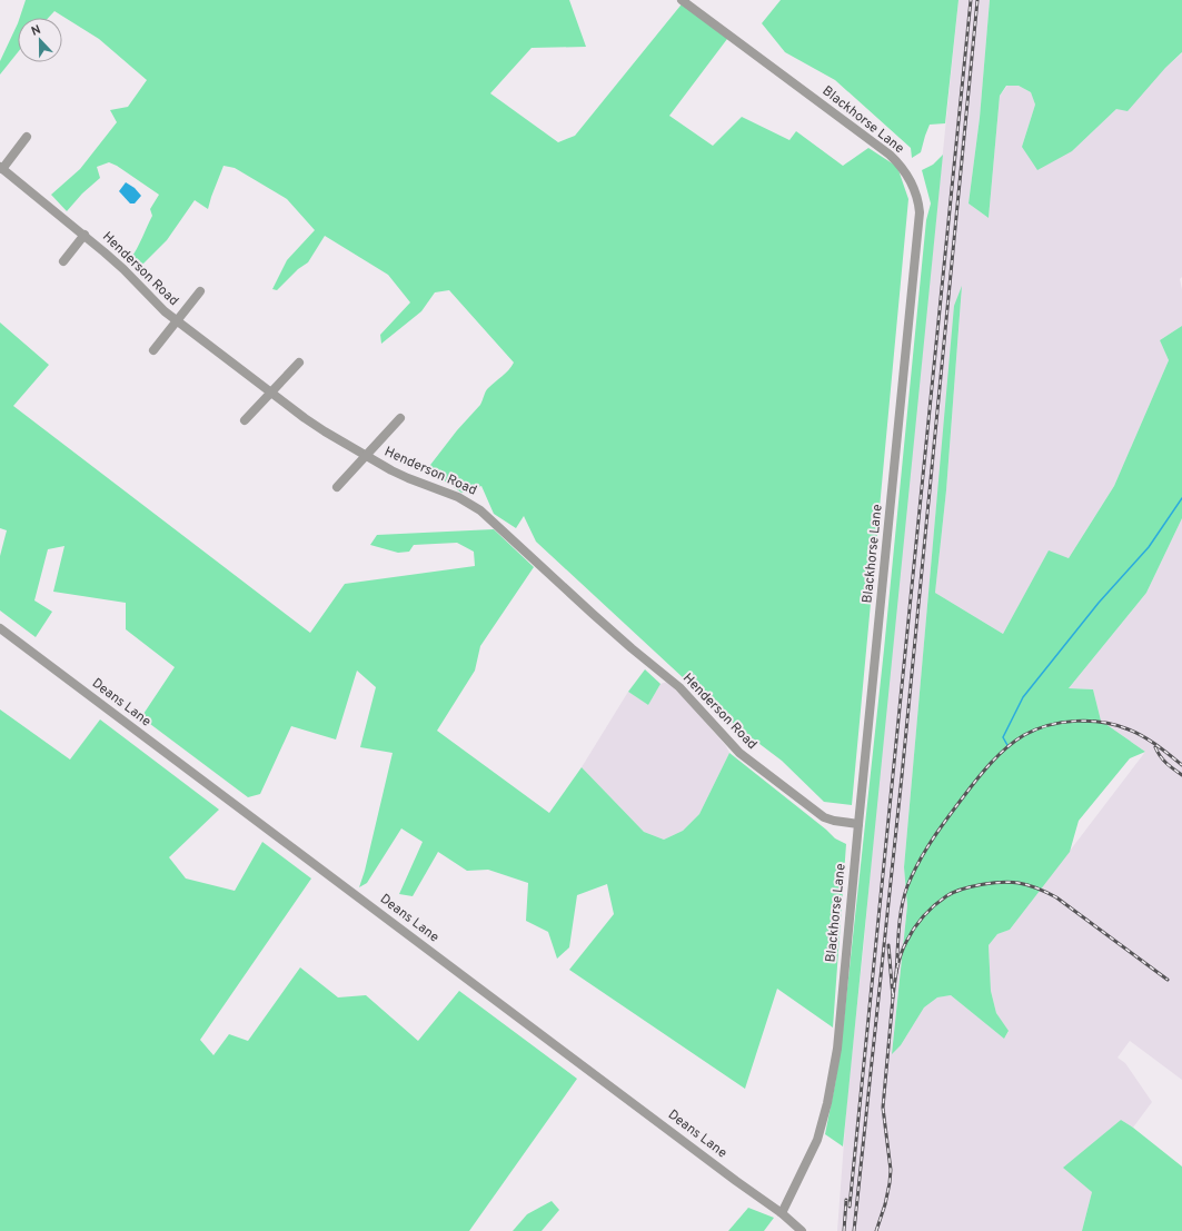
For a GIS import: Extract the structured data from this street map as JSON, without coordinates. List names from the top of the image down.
{
  "streets": {
    "street": ["Blackhorse Lane", "Henderson Road", "Deans Lane"]
  },
  "crossings": [
    ["Blackhorse Lane", "Henderson Road"],
    ["Blackhorse Lane", "Deans Lane"]
  ],
  "north": "top"
}
